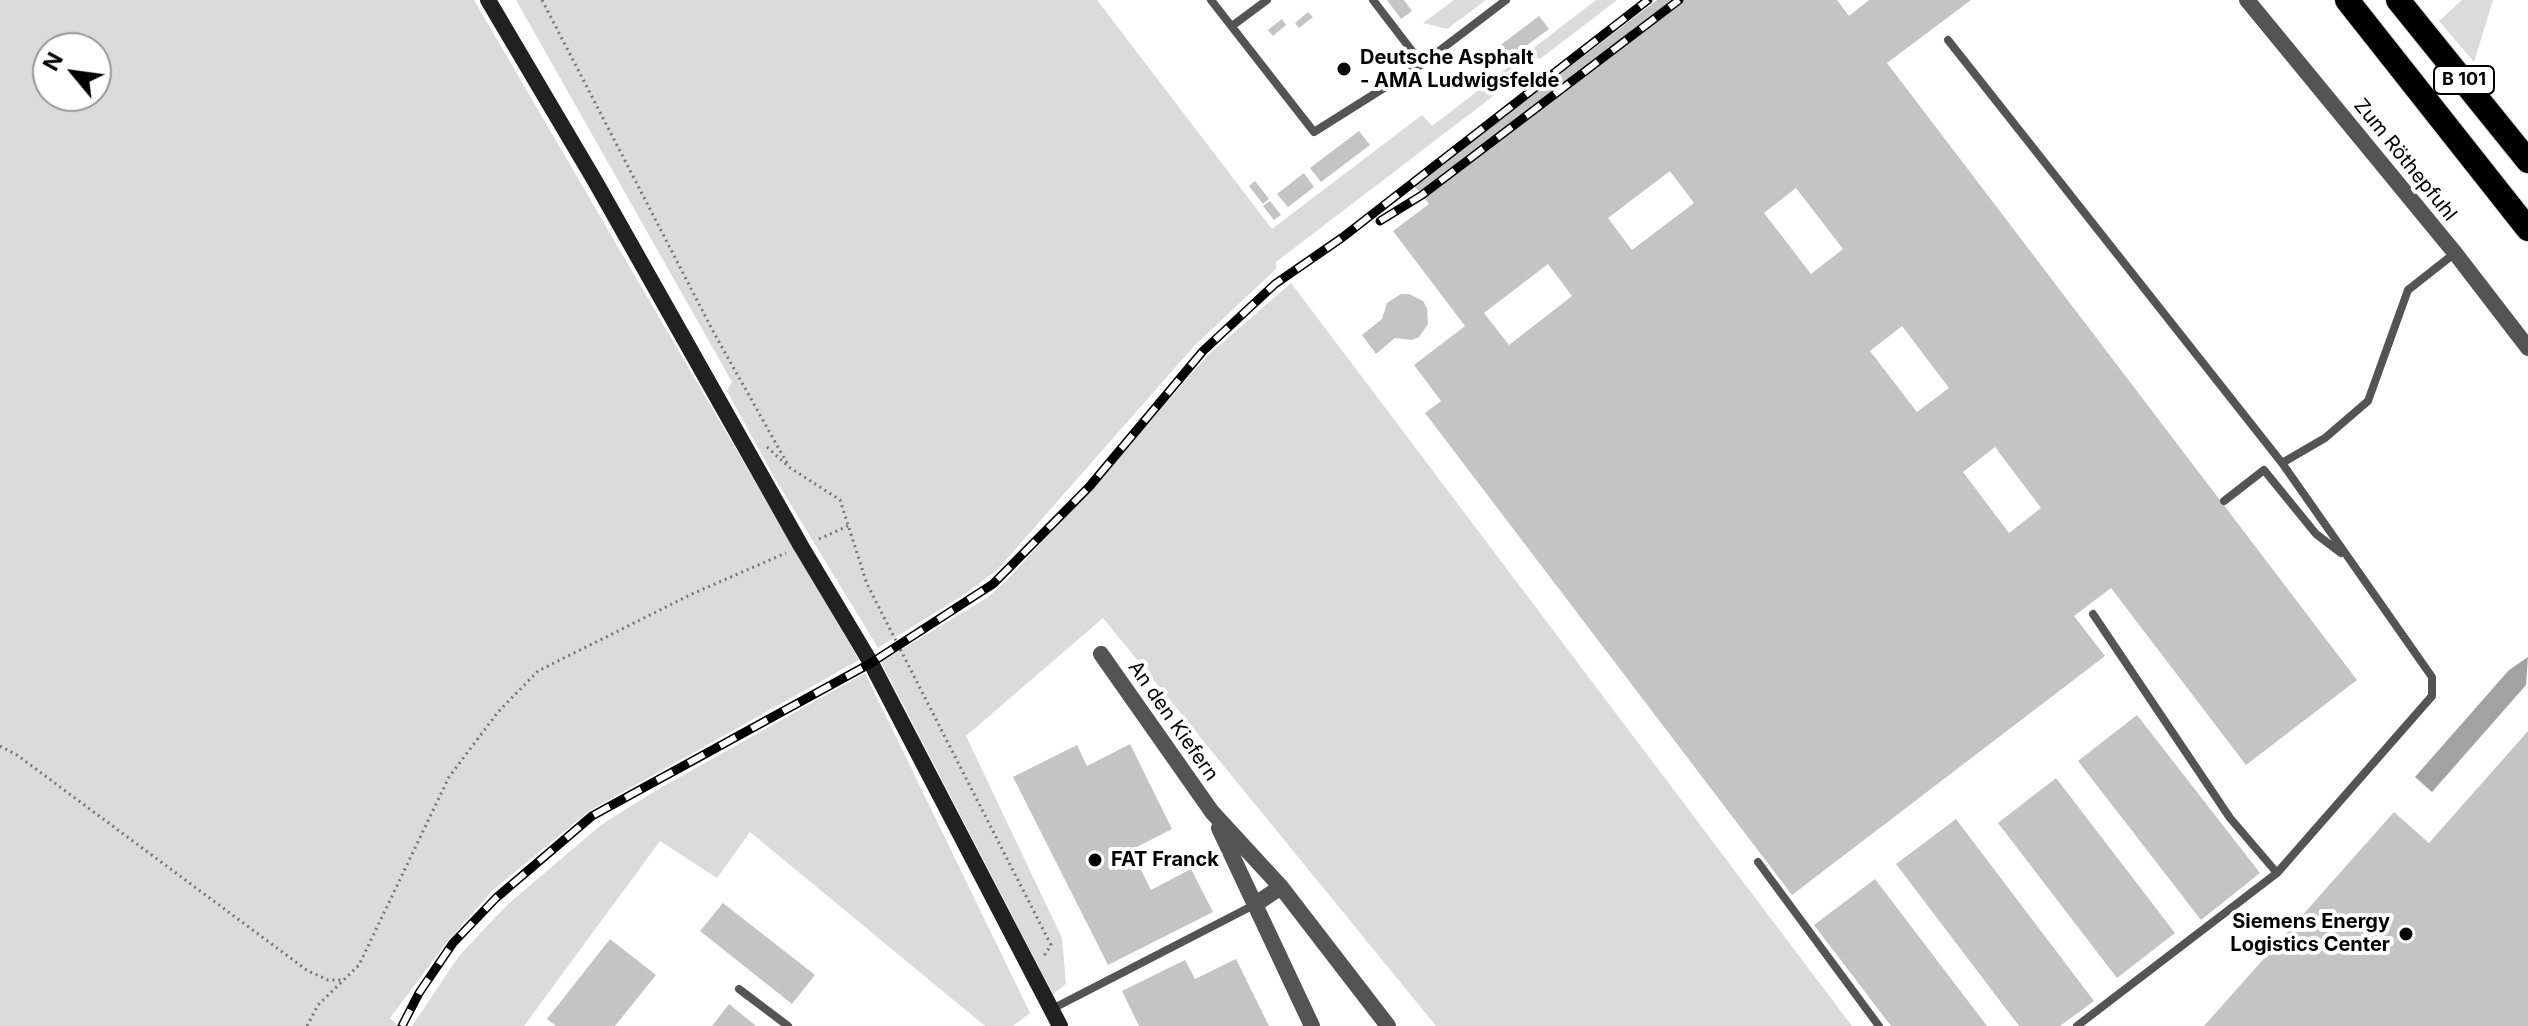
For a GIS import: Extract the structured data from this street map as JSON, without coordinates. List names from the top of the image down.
{
  "streets": {
    "highway": ["B 101"],
    "street": ["Zum Röthepfuhl", "An den Kiefern"]
  },
  "places": ["Deutsche Asphalt - AMA Ludwigsfelde", "FAT Franck", "Siemens Energy Logistics Center"],
  "north": "top left"
}
